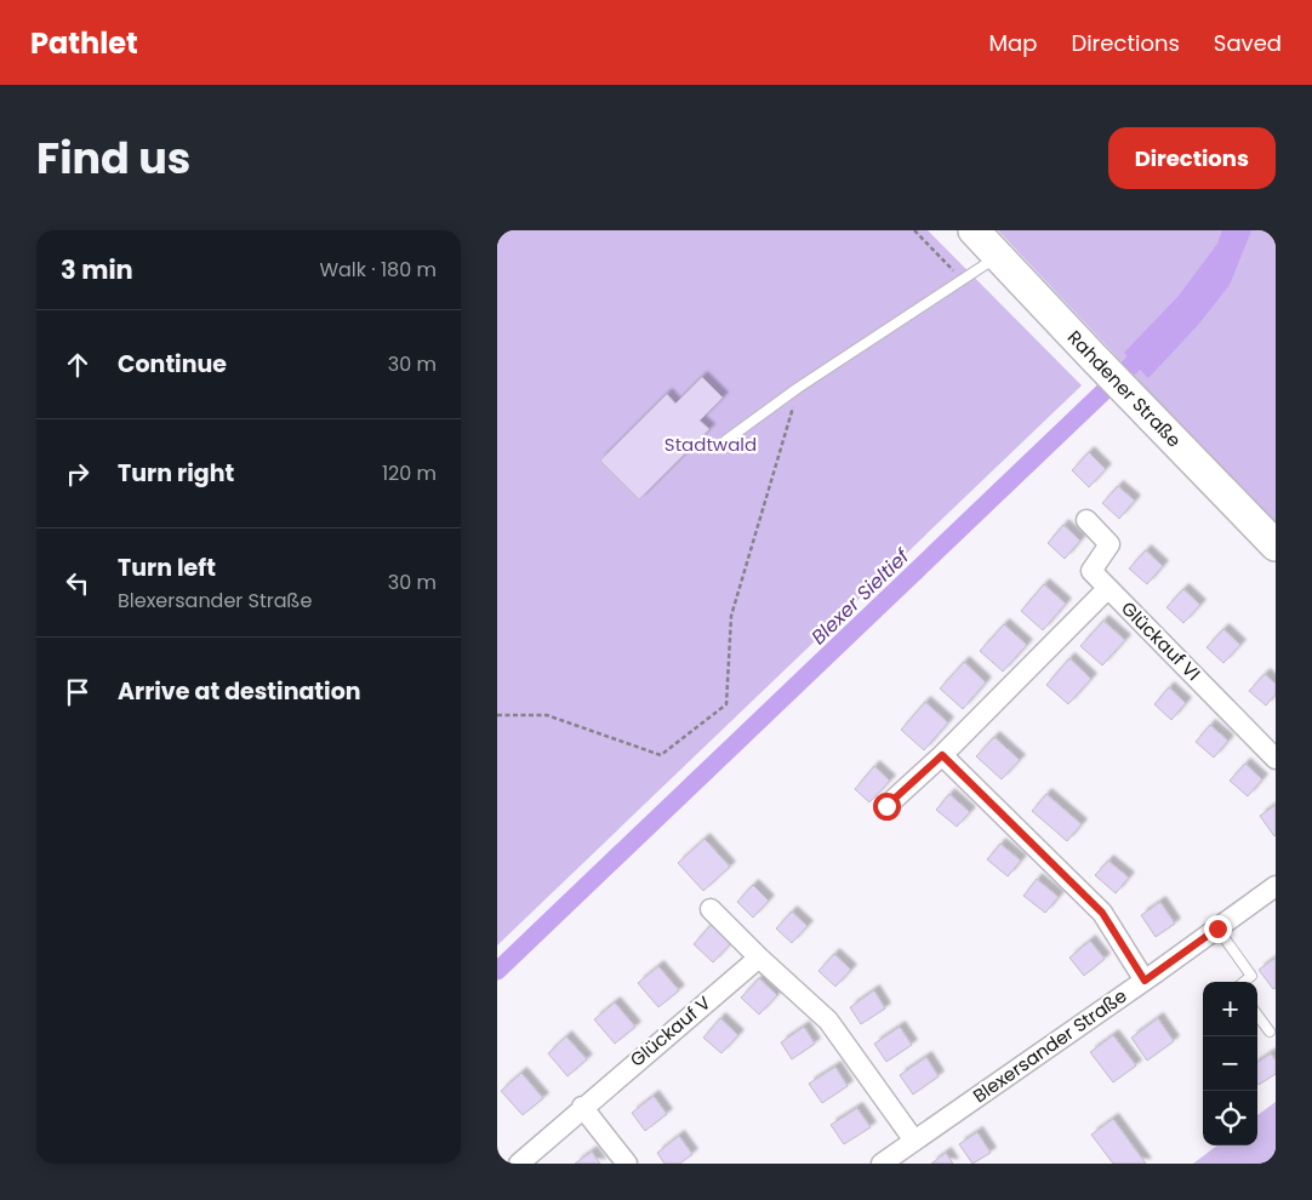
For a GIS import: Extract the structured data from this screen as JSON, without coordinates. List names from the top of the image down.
{
  "streets": {
    "main road": ["Rahdener Straße"],
    "street": ["Glückauf VI", "Glückauf V", "Blexersander Straße"]
  },
  "water": ["Blexer Sieltief"],
  "parks": ["Stadtwald"],
  "page": {
    "header": "Pathlet",
    "nav": ["Map", "Directions", "Saved"],
    "title": "Find us",
    "buttons": "Directions",
    "heading": ["3 min", "Walk · 180 m"],
    "list": [
      ["Continue", "30 m"],
      ["Turn right", "120 m"],
      ["Turn left", "Blexersander Straße", "30 m"],
      "Arrive at destination"
    ],
    "map_buttons": ["+", "−"]
  }
}
